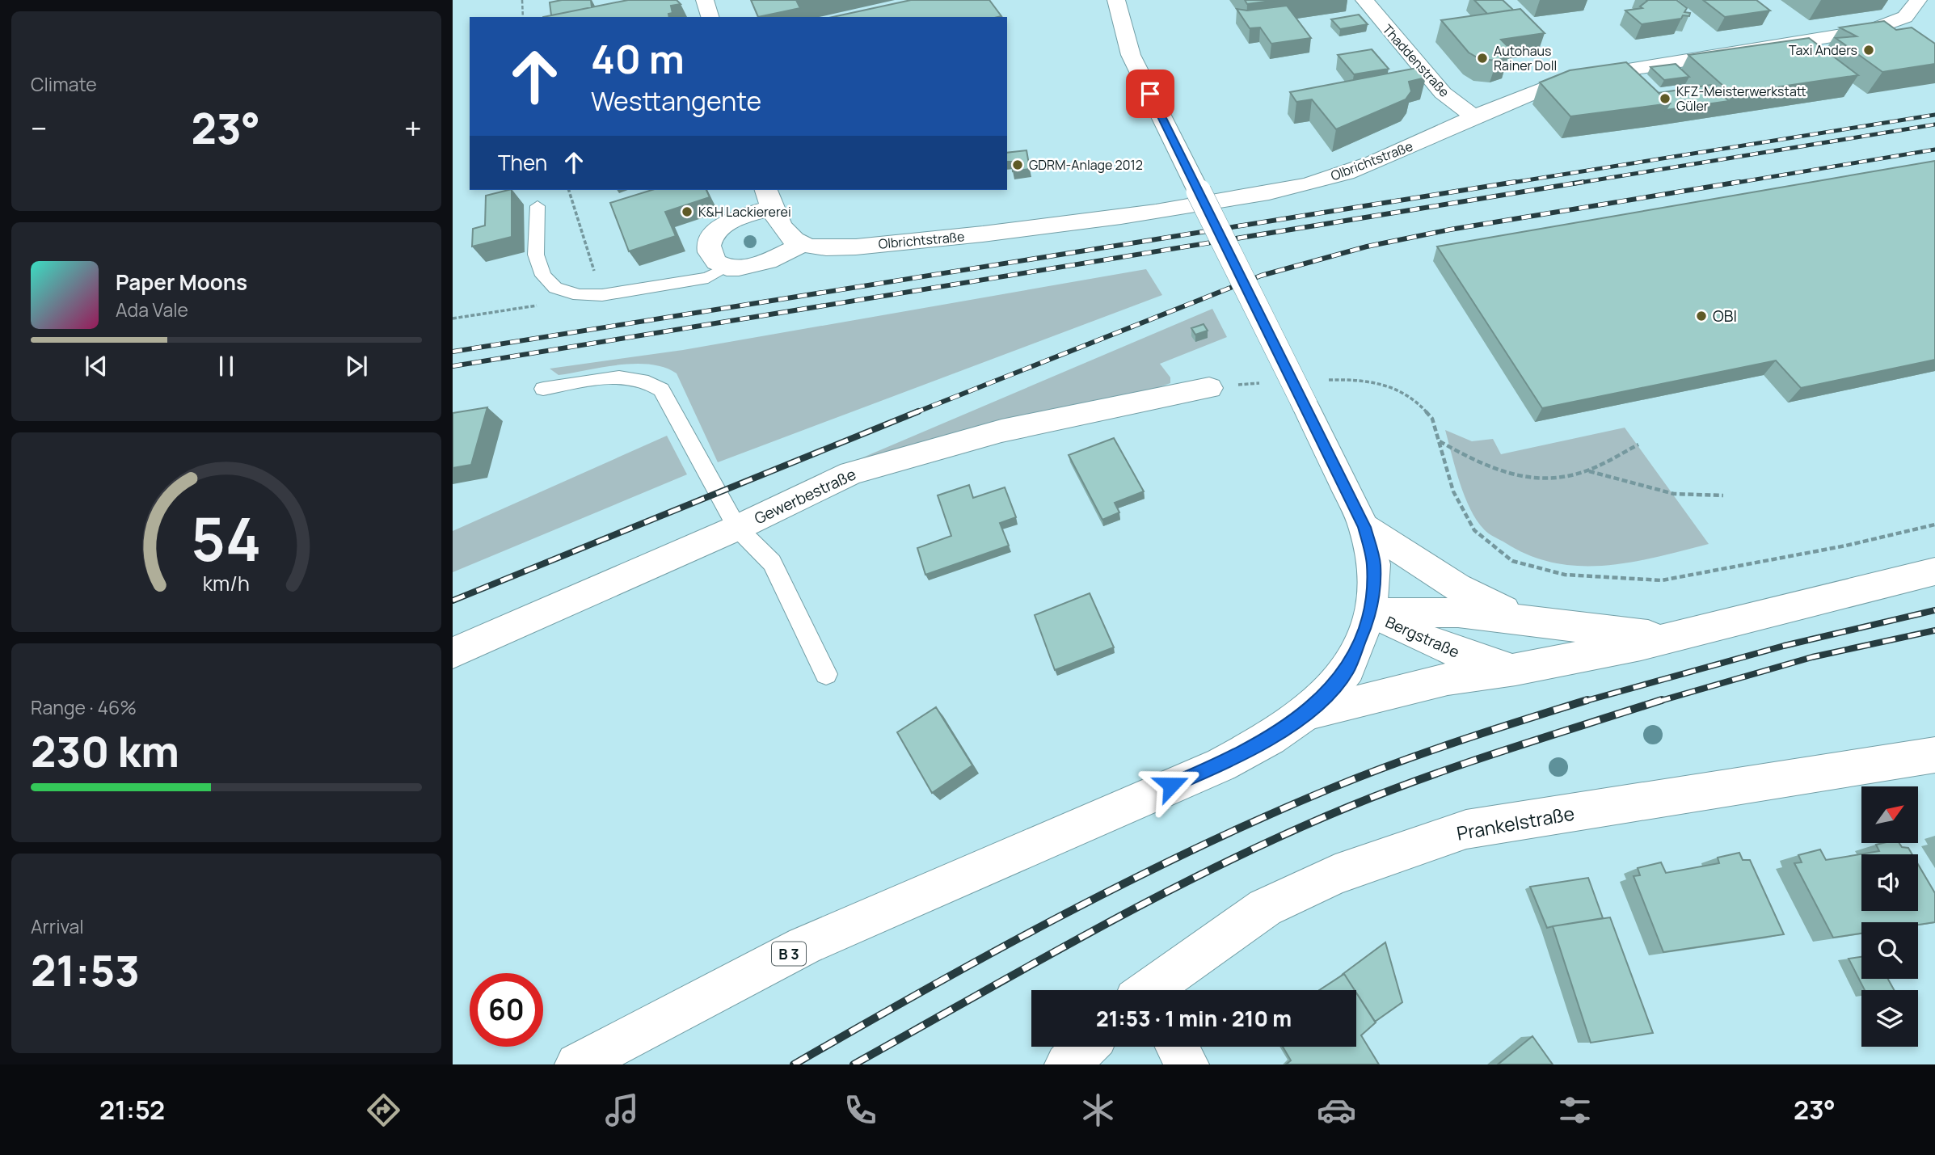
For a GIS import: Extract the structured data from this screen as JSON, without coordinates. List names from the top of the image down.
{
  "streets": {
    "street": [
      "Thaddenstraße",
      "Olbrichtstraße",
      "Gewerbestraße",
      "Bergstraße",
      "Prankelstraße",
      "B 3"
    ]
  },
  "crossings": [
    ["Thaddenstraße", "Olbrichtstraße"],
    ["Bergstraße", "B 3"]
  ],
  "places": [
    "Taxi Anders",
    "Autohaus Rainer Doll",
    "KFZ-Meisterwerkstatt Güler",
    "GDRM-Anlage 2012",
    "K&H Lackiererei",
    "OBI"
  ],
  "north": "top right",
  "page": {
    "tile": [
      "Climate",
      ["Range · 46%", "230 km"],
      ["Arrival", "21:53"]
    ],
    "turn": ["40 m", "Westtangente"],
    "heat": ["−", "23°", "+"],
    "then": "Then",
    "song": ["Paper Moons", "Ada Vale"],
    "limit": "60",
    "trip": "21:53 · 1 min · 210 m",
    "tabs": ["21:52", "23°"],
    "gauge": ["54", "km/h"]
  }
}
